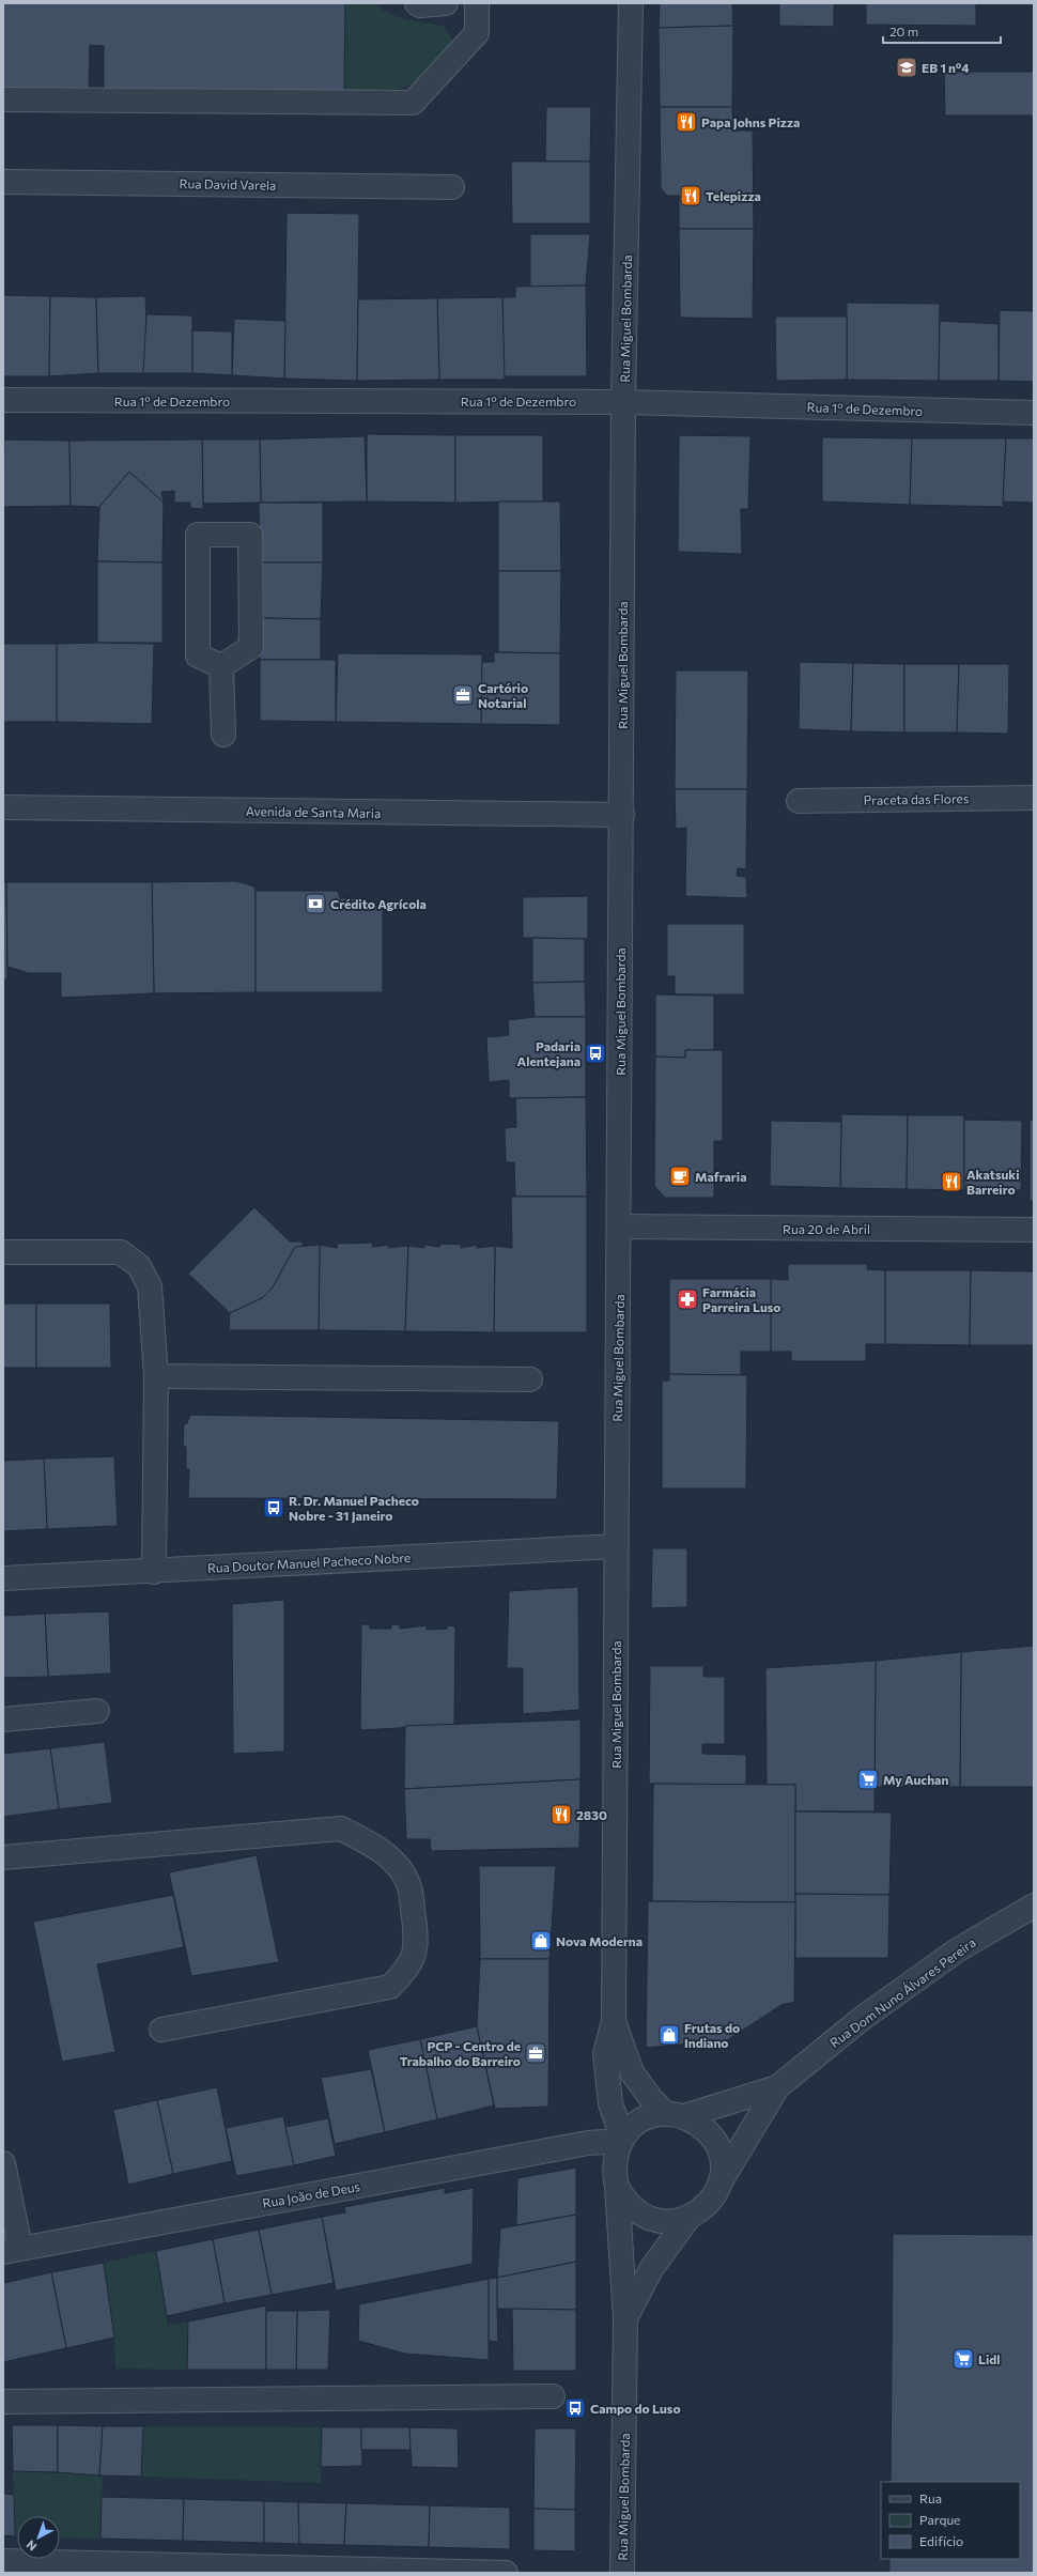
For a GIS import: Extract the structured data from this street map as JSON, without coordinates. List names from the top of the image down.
{
  "streets": {
    "street": [
      "Rua David Varela",
      "Rua Miguel Bombarda",
      "Rua 1º de Dezembro",
      "Praceta das Flores",
      "Avenida de Santa Maria",
      "Rua 20 de Abril",
      "Rua Doutor Manuel Pacheco Nobre",
      "Rua Dom Nuno Álvares Pereira",
      "Rua João de Deus"
    ]
  },
  "crossings": [
    ["Rua Miguel Bombarda", "Rua 1º de Dezembro"],
    ["Rua Miguel Bombarda", "Avenida de Santa Maria"],
    ["Rua Miguel Bombarda", "Rua 20 de Abril"],
    ["Rua Miguel Bombarda", "Rua Doutor Manuel Pacheco Nobre"],
    ["Rua Miguel Bombarda", "Rua Dom Nuno Álvares Pereira"],
    ["Rua Miguel Bombarda", "Rua João de Deus"],
    ["Rua Dom Nuno Álvares Pereira", "Rua João de Deus"]
  ],
  "places": {
    "school or university": ["EB 1 nº4"],
    "restaurant": [
      "Papa Johns Pizza",
      "Telepizza",
      "Akatsuki Barreiro",
      "2830"
    ],
    "office": ["Cartório Notarial", "PCP - Centro de Trabalho do Barreiro"],
    "bank": ["Crédito Agrícola"],
    "bus stop": ["Padaria Alentejana", "R. Dr. Manuel Pacheco Nobre - 31 Janeiro", "Campo do Luso"],
    "cafe": ["Mafraria"],
    "pharmacy": ["Farmácia Parreira Luso"],
    "supermarket": ["My Auchan", "Lidl"],
    "shop": ["Nova Moderna", "Frutas do Indiano"]
  },
  "legend": ["Rua", "Parque", "Edifício"],
  "scale_bar": "20 m",
  "north": "bottom left"
}
